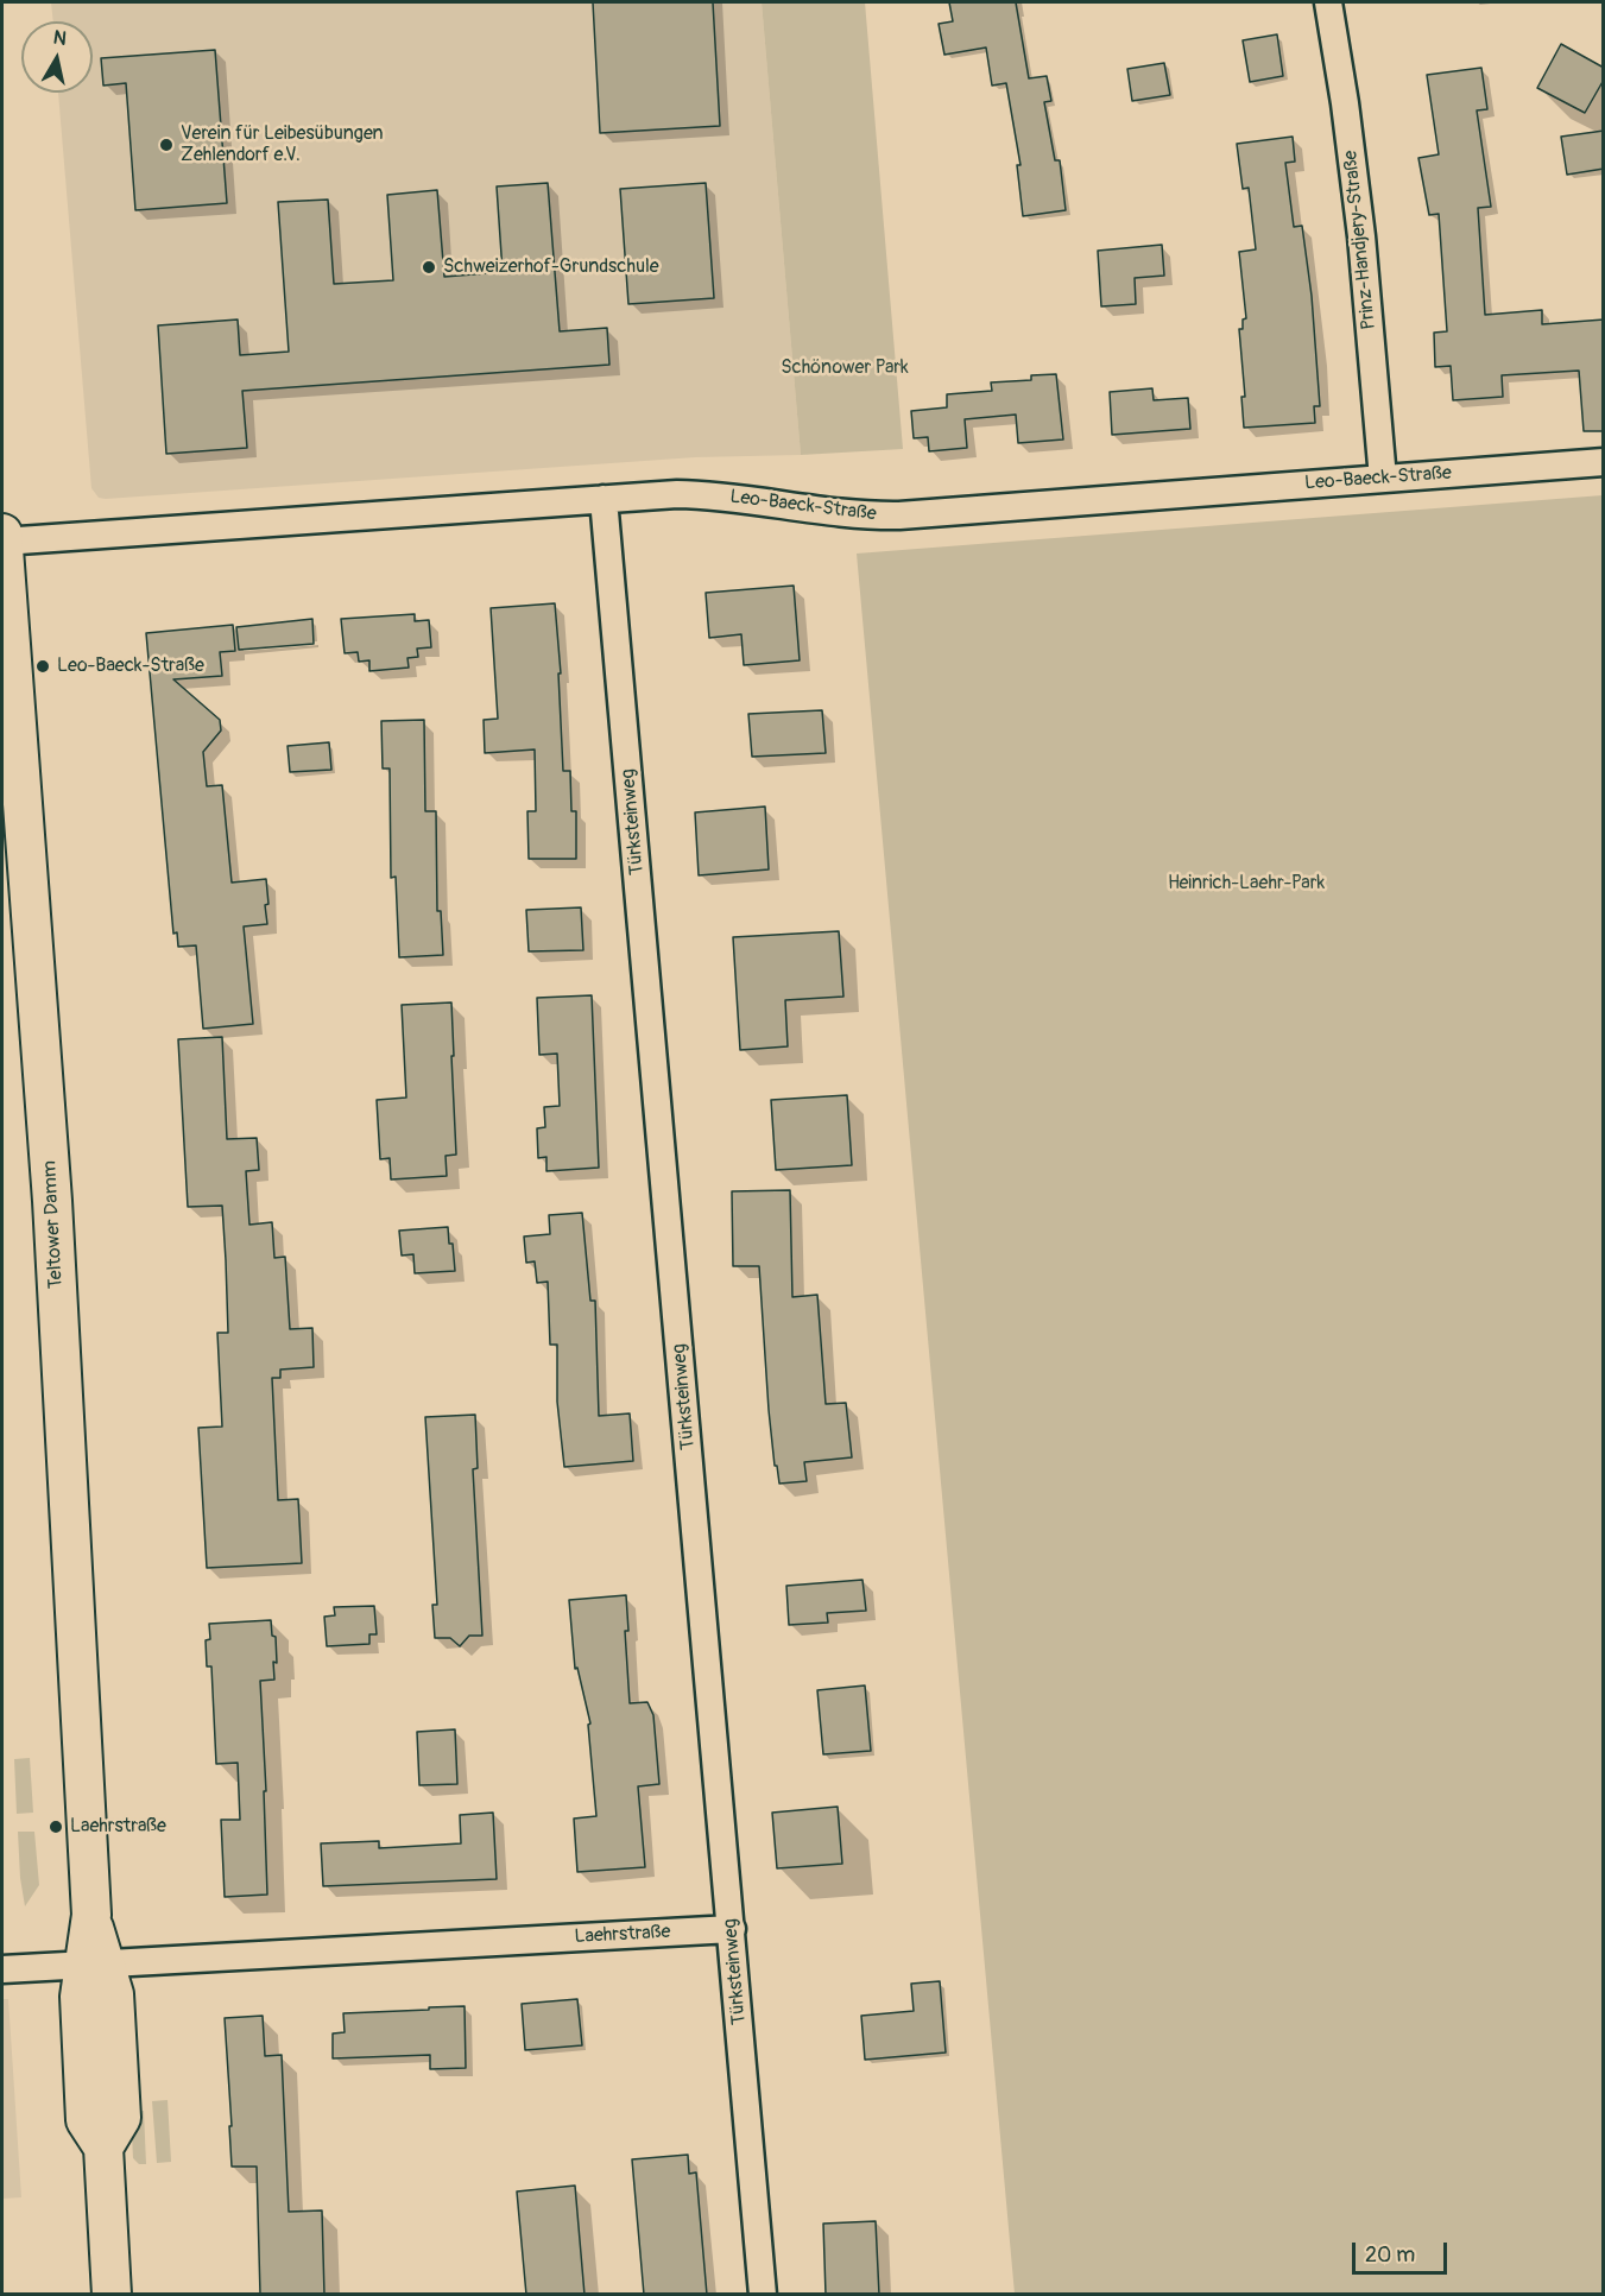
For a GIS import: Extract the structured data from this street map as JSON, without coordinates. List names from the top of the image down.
{
  "streets": {
    "main road": ["Teltower Damm"],
    "street": [
      "Prinz-Handjery-Straße",
      "Leo-Baeck-Straße",
      "Türksteinweg",
      "Laehrstraße"
    ]
  },
  "crossings": [
    ["Prinz-Handjery-Straße", "Leo-Baeck-Straße"],
    ["Leo-Baeck-Straße", "Türksteinweg"],
    ["Leo-Baeck-Straße", "Teltower Damm"],
    ["Türksteinweg", "Laehrstraße"],
    ["Teltower Damm", "Laehrstraße"]
  ],
  "parks": ["Schönower Park", "Heinrich-Laehr-Park"],
  "places": [
    "Verein für Leibesübungen Zehlendorf e.V.",
    "Schweizerhof-Grundschule",
    "Leo-Baeck-Straße",
    "Laehrstraße"
  ],
  "scale_bar": "20 m",
  "north": "top"
}
